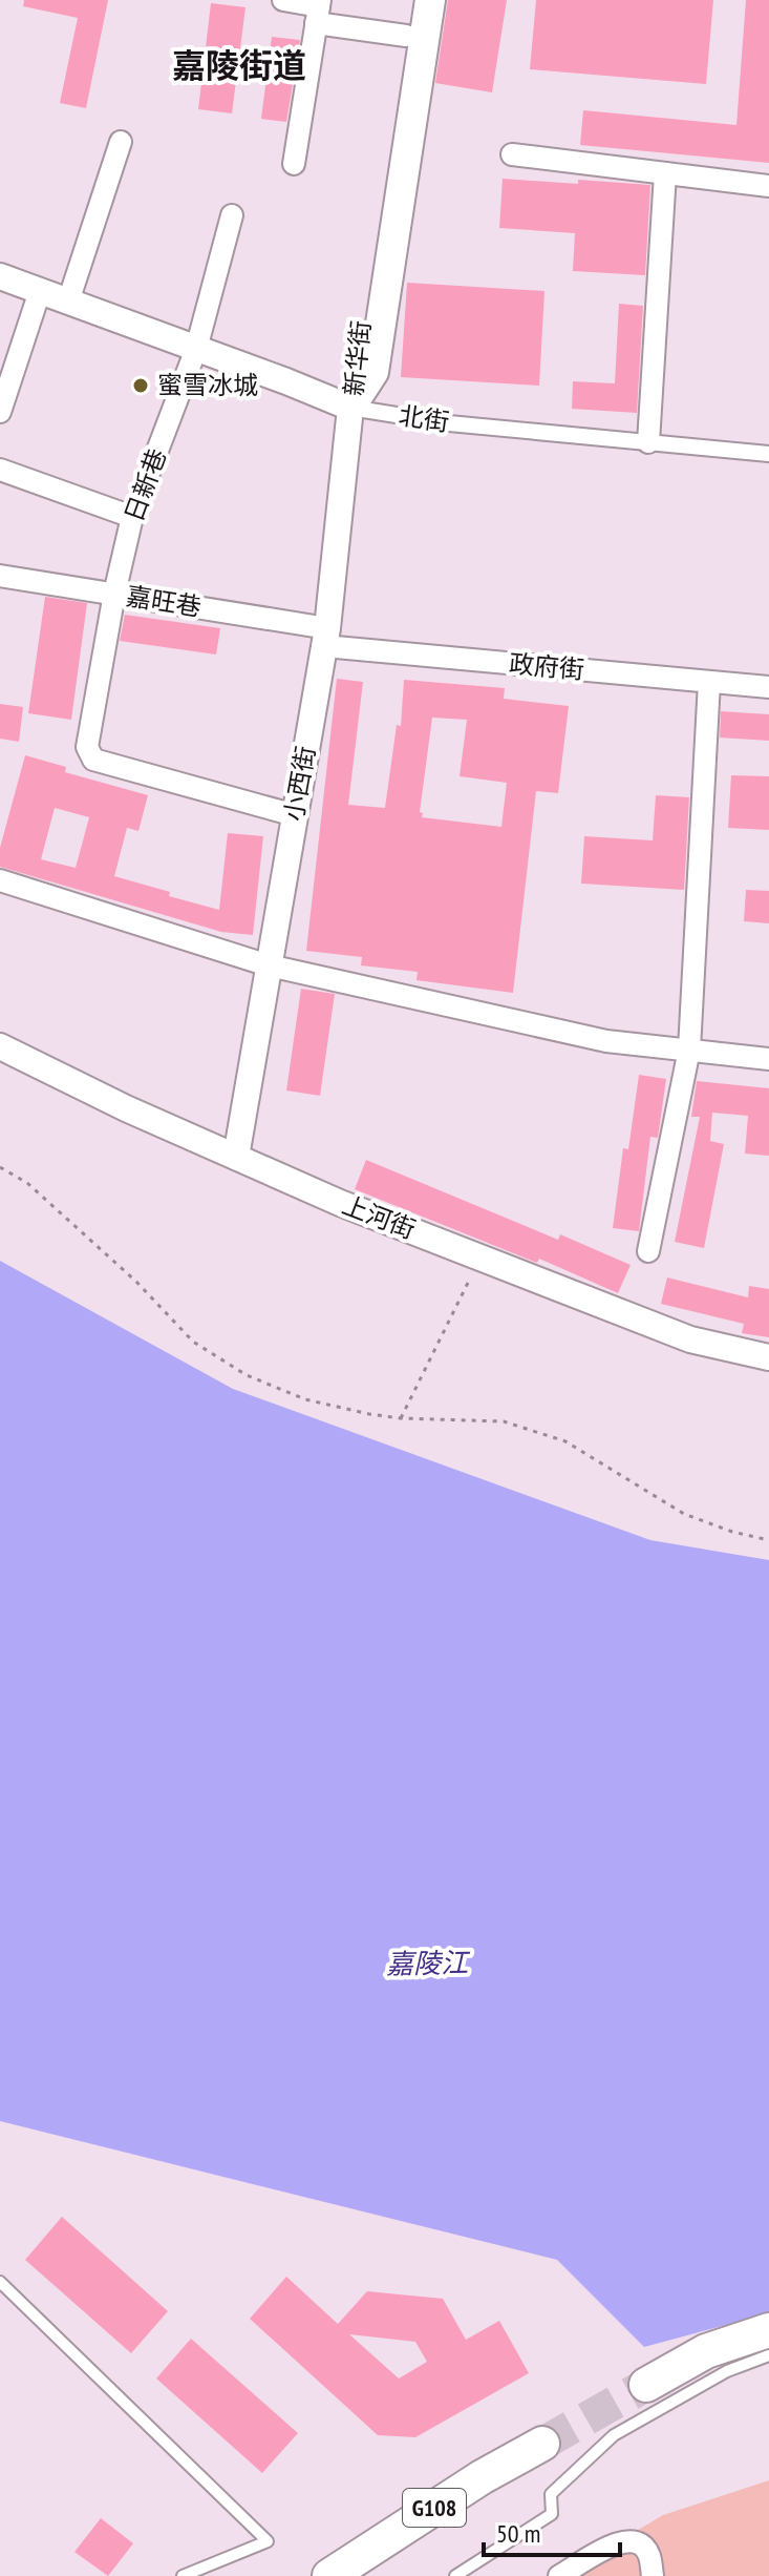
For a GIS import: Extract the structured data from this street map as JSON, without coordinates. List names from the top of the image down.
{
  "streets": {
    "highway": ["G108"],
    "main road": ["新华街"],
    "street": [
      "北街",
      "日新巷",
      "嘉旺巷",
      "政府街",
      "小西街",
      "上河街"
    ]
  },
  "crossings": [
    ["新华街", "北街"],
    ["新华街", "小西街"],
    ["北街", "日新巷"],
    ["北街", "小西街"],
    ["日新巷", "嘉旺巷"],
    ["日新巷", "小西街"],
    ["嘉旺巷", "政府街"],
    ["嘉旺巷", "小西街"],
    ["政府街", "小西街"],
    ["小西街", "上河街"]
  ],
  "districts": ["嘉陵街道"],
  "water": ["嘉陵江"],
  "places": ["蜜雪冰城"],
  "scale_bar": "50 m"
}
